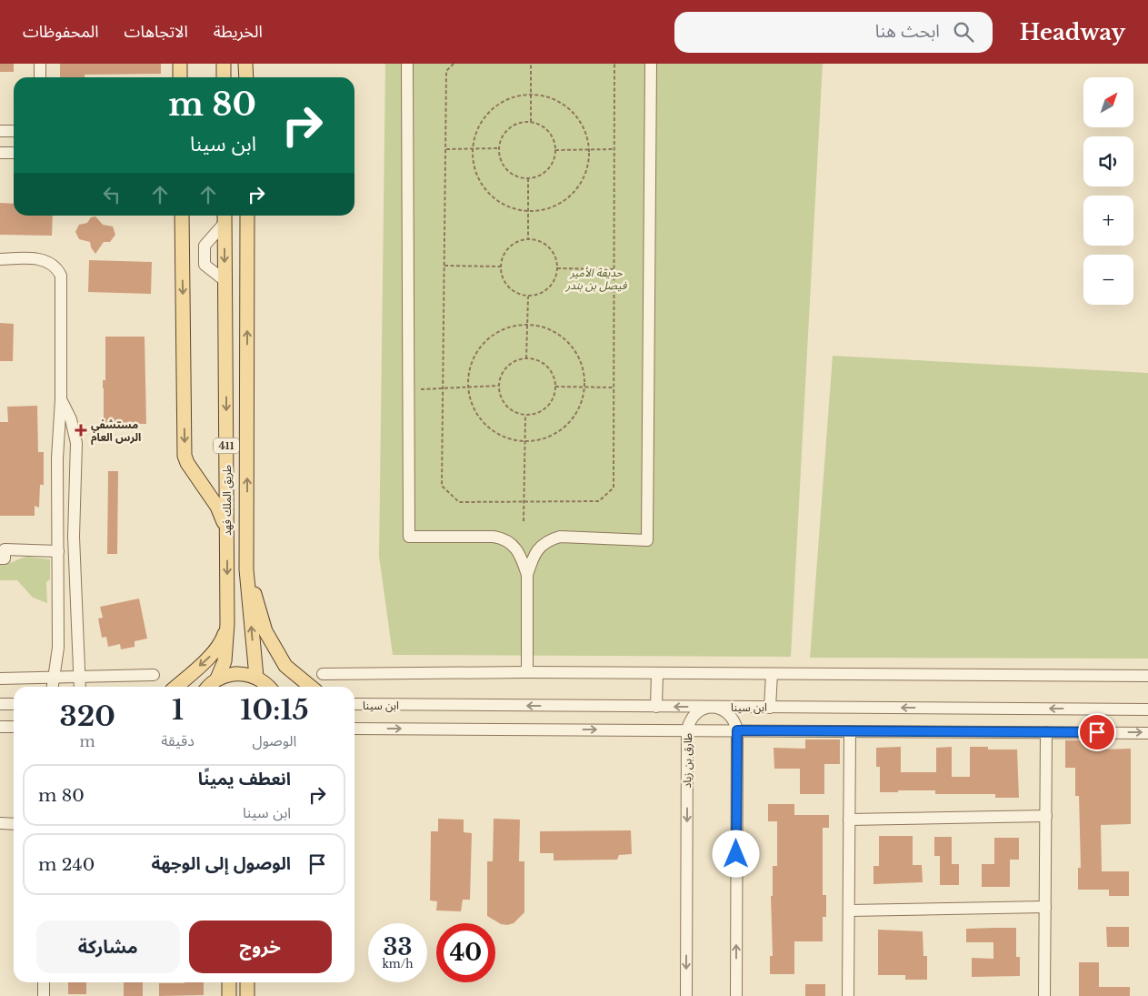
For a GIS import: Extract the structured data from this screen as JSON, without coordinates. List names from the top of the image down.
{
  "streets": {
    "main road": ["411", "طريق الملك فهد"],
    "street": ["ابن سينا", "طارق بن زياد"]
  },
  "crossings": [
    ["411", "طريق الملك فهد"],
    ["ابن سينا", "طارق بن زياد"]
  ],
  "parks": ["حديقة الأمير فيصل بن بندر"],
  "places": {
    "health": ["مستشفي الرس العام"]
  },
  "north": "top right",
  "page": {
    "header": "Headway",
    "search": "ابحث هنا",
    "nav": ["الخريطة", "الاتجاهات", "المحفوظات"],
    "map_buttons": ["+", "−"],
    "turn": ["80 m", "ابن سينا"],
    "eta": [
      "10:15",
      "الوصول",
      "1",
      "دقيقة",
      "320",
      "m"
    ],
    "list": [
      {
        "name": "انعطف يمينًا",
        "note": "ابن سينا",
        "value": "80 m"
      },
      {
        "name": "الوصول إلى الوجهة",
        "value": "240 m"
      }
    ],
    "buttons": ["خروج", "مشاركة"],
    "speed": "33 km/h",
    "limit": "40"
  }
}
